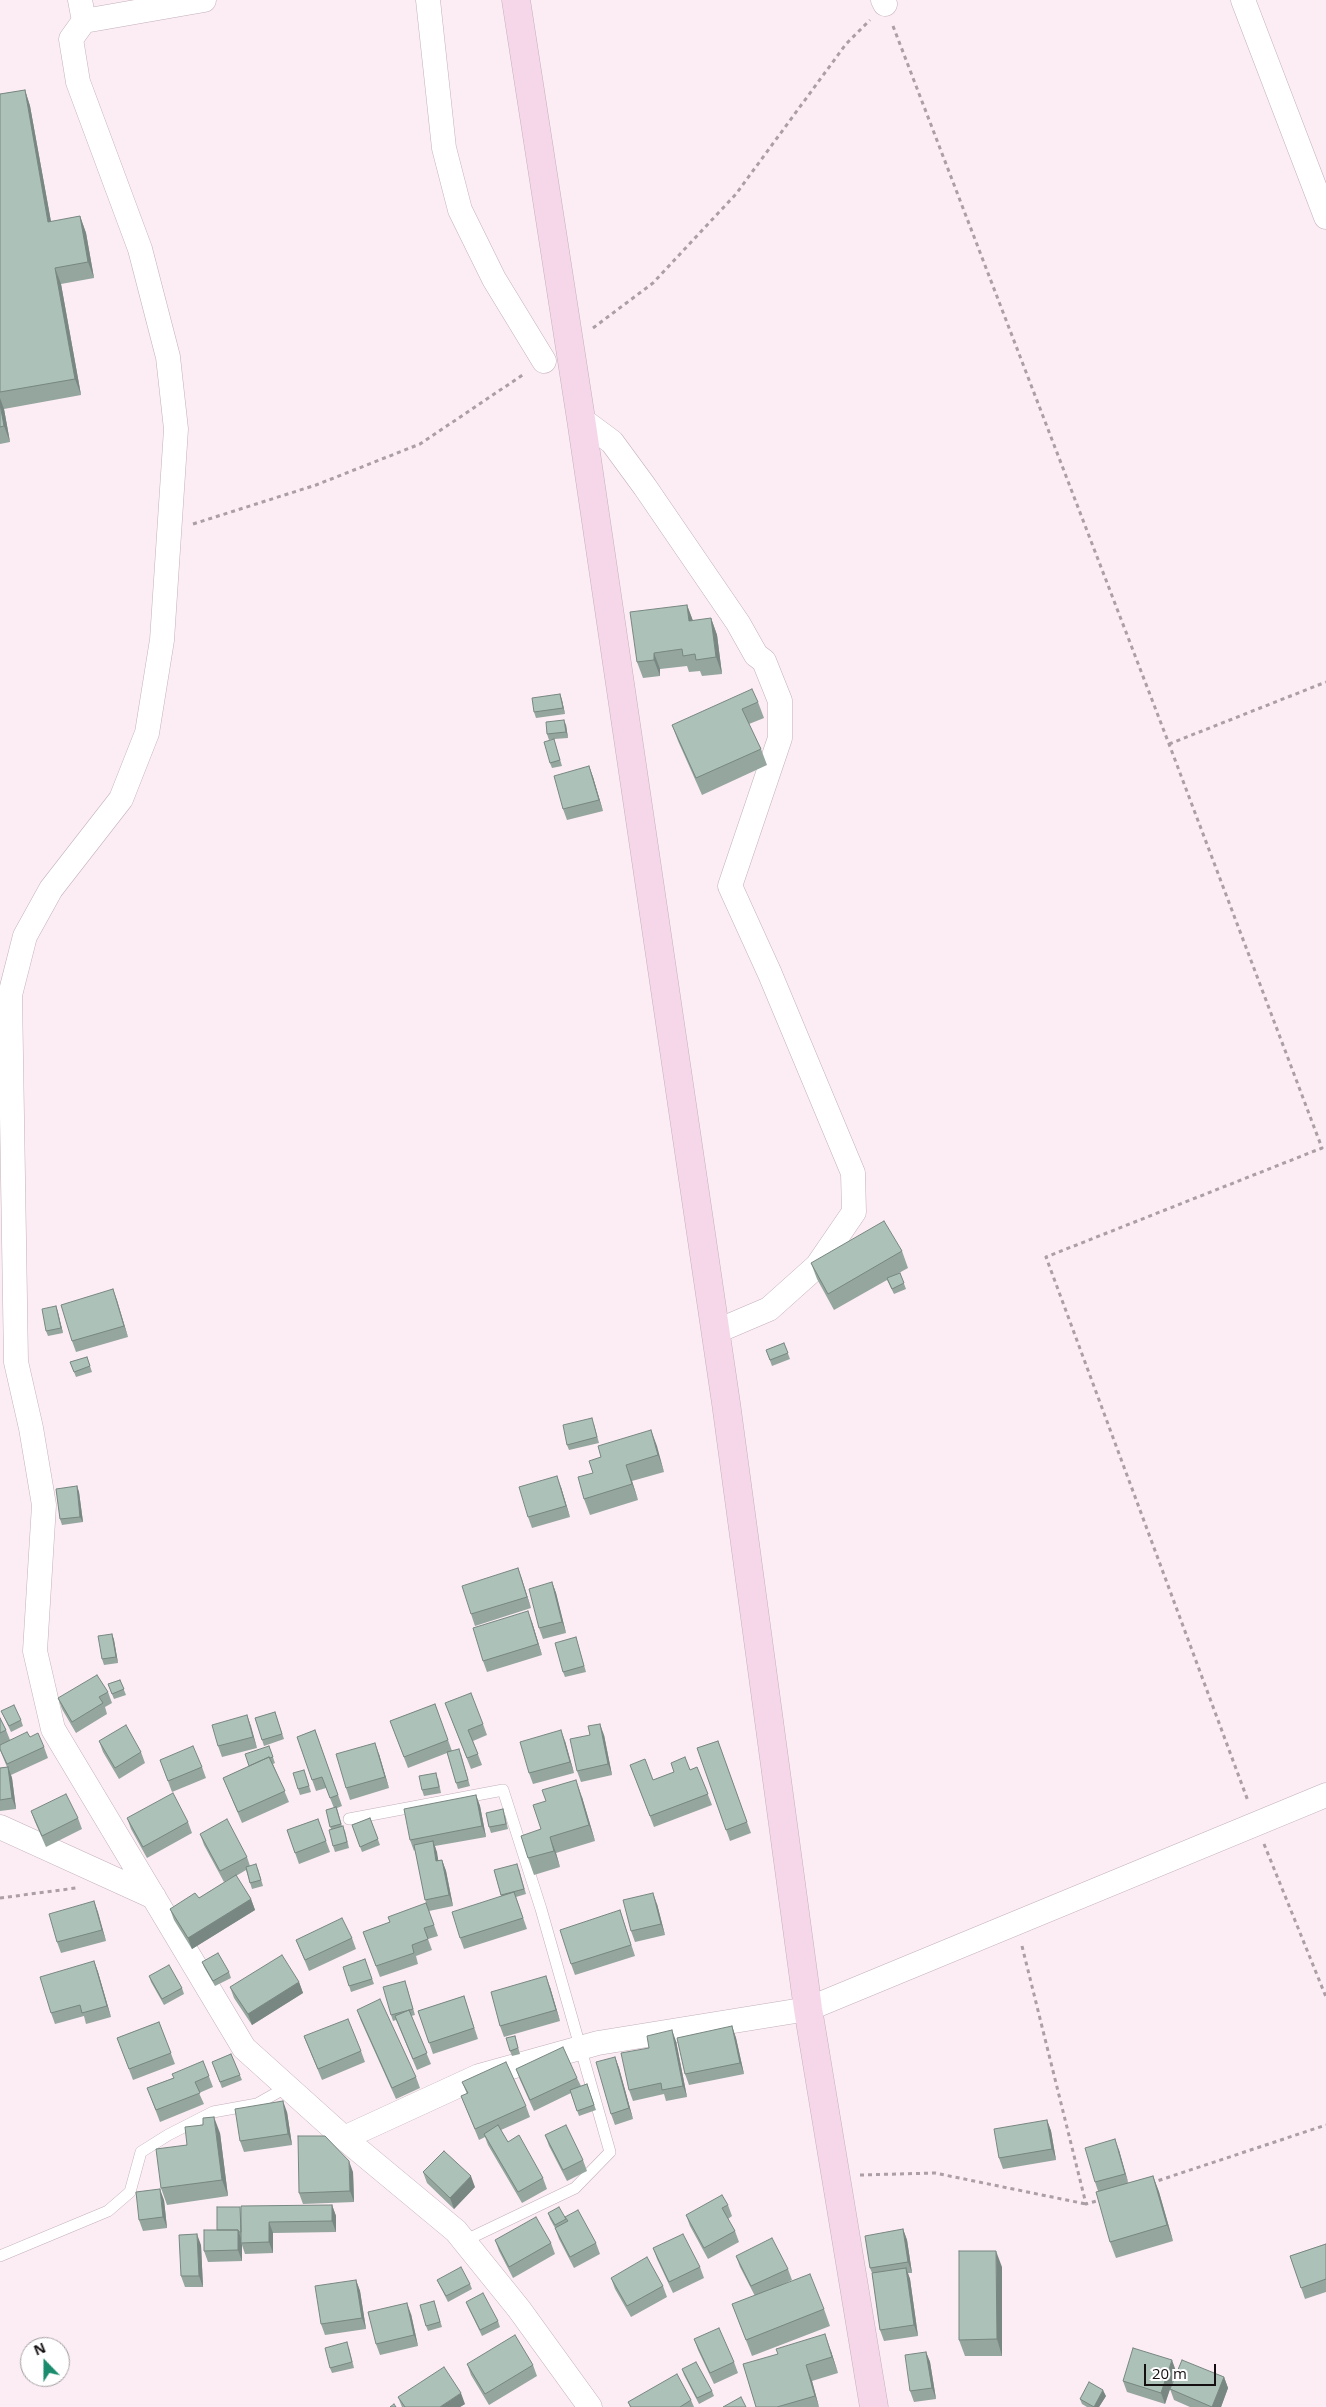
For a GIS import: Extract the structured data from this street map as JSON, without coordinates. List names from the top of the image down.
{
  "scale_bar": "20 m",
  "north": "top"
}
